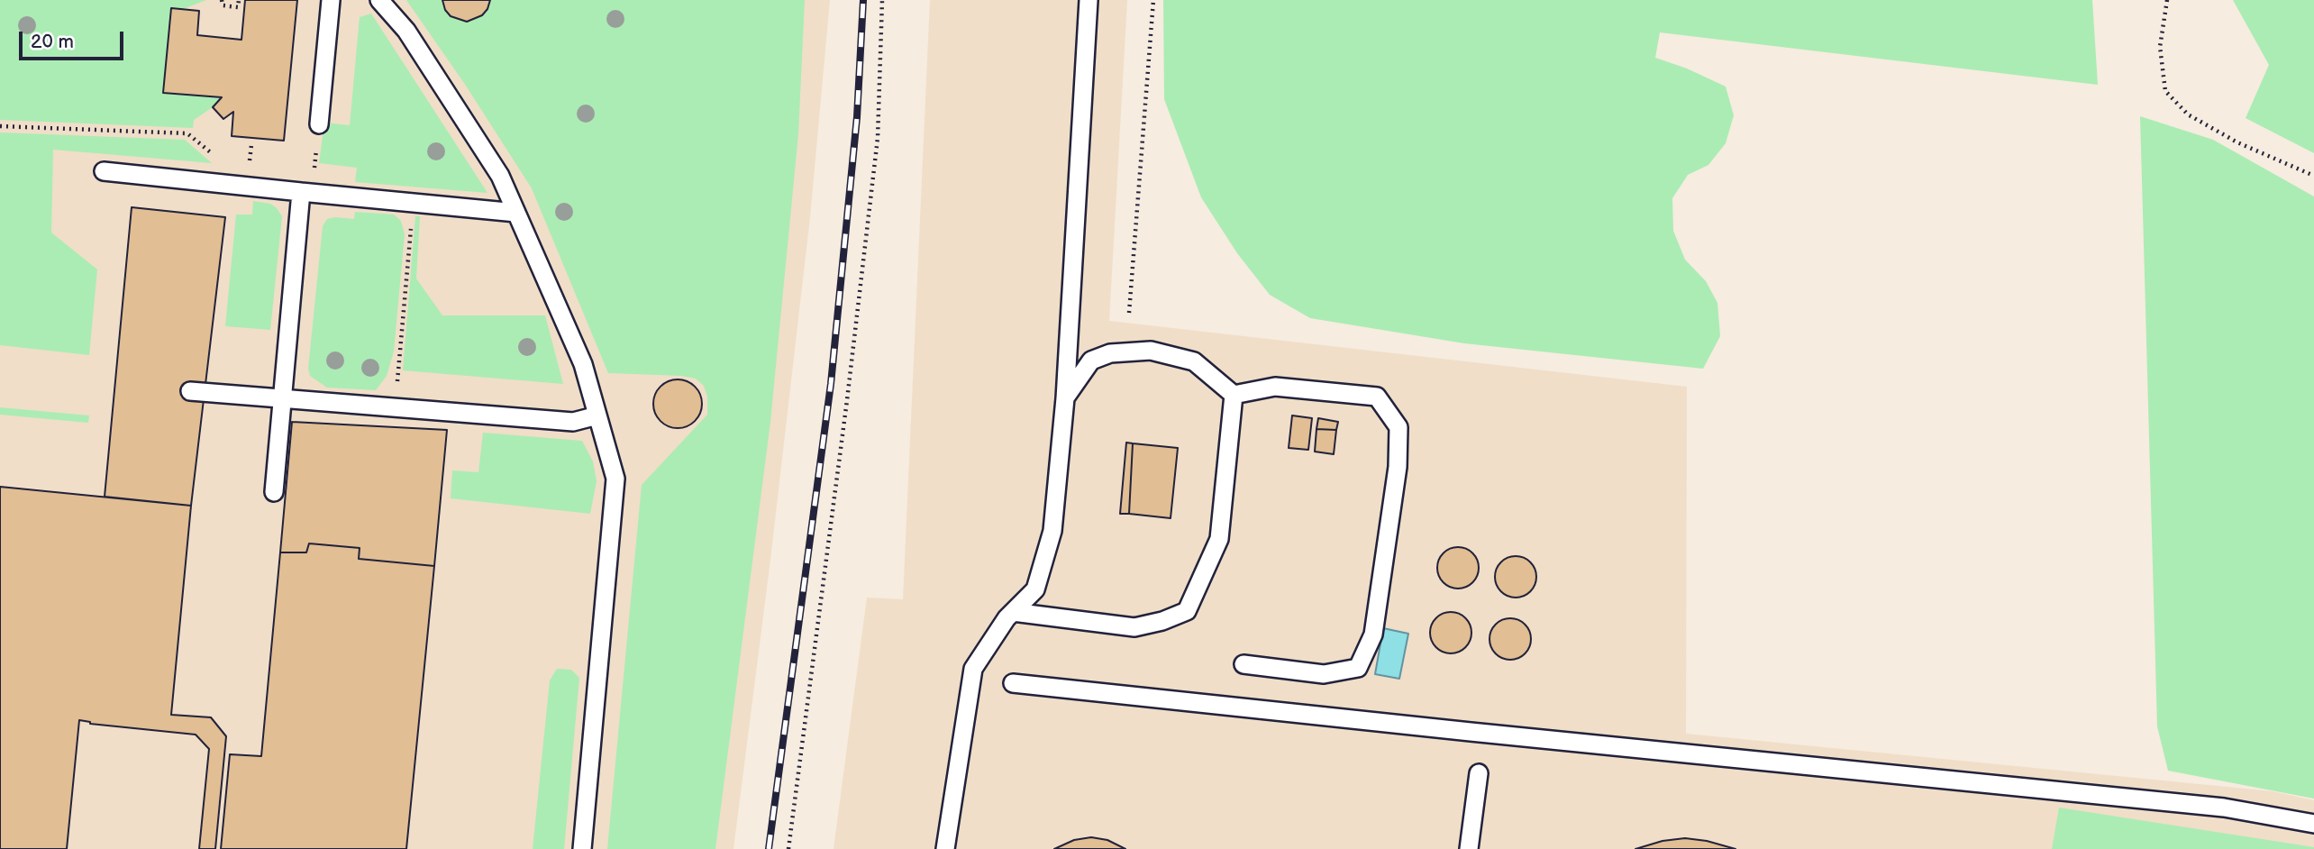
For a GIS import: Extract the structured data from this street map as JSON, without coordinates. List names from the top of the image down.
{
  "scale_bar": "20 m"
}
